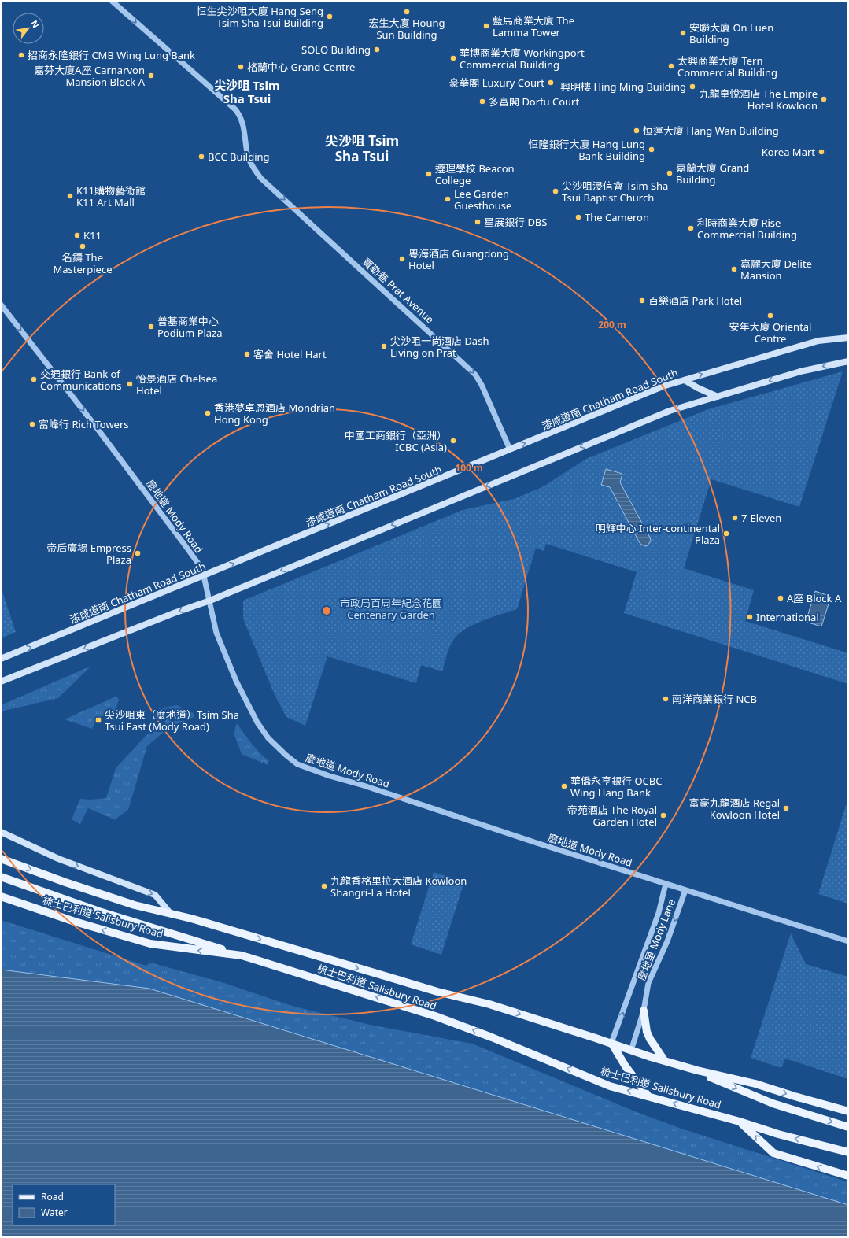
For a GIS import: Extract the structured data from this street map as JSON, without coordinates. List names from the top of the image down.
{
  "streets": {
    "main road": ["漆咸道南 Chatham Road South", "梳士巴利道 Salisbury Road"],
    "street": ["寶勒巷 Prat Avenue", "麼地道 Mody Road", "麼地里 Mody Lane"]
  },
  "crossings": [
    ["寶勒巷 Prat Avenue", "漆咸道南 Chatham Road South"],
    ["漆咸道南 Chatham Road South", "麼地道 Mody Road"],
    ["麼地道 Mody Road", "麼地里 Mody Lane"],
    ["梳士巴利道 Salisbury Road", "麼地里 Mody Lane"]
  ],
  "one_way": ["寶勒巷 Prat Avenue"],
  "districts": ["尖沙咀 Tsim Sha Tsui", "尖沙咀 Tsim Sha Tsui"],
  "parks": ["市政局百周年紀念花園 Centenary Garden"],
  "places": {
    "other": [
      "宏生大廈 Houng Sun Building",
      "恒生尖沙咀大廈 Hang Seng Tsim Sha Tsui Building",
      "藍馬商業大廈 The Lamma Tower",
      "安聯大廈 On Luen Building",
      "SOLO Building",
      "招商永隆銀行 CMB Wing Lung Bank",
      "華博商業大廈 Workingport Commercial Building",
      "太興商業大廈 Tern Commercial Building",
      "格蘭中心 Grand Centre",
      "嘉芬大廈A座 Carnarvon Mansion Block A",
      "豪華閣 Luxury Court",
      "興明樓 Hing Ming Building",
      "九龍皇悅酒店 The Empire Hotel Kowloon",
      "多富閣 Dorfu Court",
      "恒運大廈 Hang Wan Building",
      "恒隆銀行大廈 Hang Lung Bank Building",
      "Korea Mart",
      "BCC Building",
      "嘉蘭大廈 Grand Building",
      "遵理學校 Beacon College",
      "尖沙咀浸信會 Tsim Sha Tsui Baptist Church",
      "K11購物藝術館 K11 Art Mall",
      "Lee Garden Guesthouse",
      "The Cameron",
      "星展銀行 DBS",
      "利時商業大廈 Rise Commercial Building",
      "K11",
      "名鑄 The Masterpiece",
      "粵海酒店 Guangdong Hotel",
      "嘉麗大廈 Delite Mansion",
      "百樂酒店 Park Hotel",
      "安年大廈 Oriental Centre",
      "普基商業中心 Podium Plaza",
      "尖沙咀一尚酒店 Dash Living on Prat",
      "客舍 Hotel Hart",
      "交通銀行 Bank of Communications",
      "怡景酒店 Chelsea Hotel",
      "香港夢卓恩酒店 Mondrian Hong Kong",
      "富峰行 Rich Towers",
      "中國工商銀行（亞洲） ICBC (Asia)",
      "7-Eleven",
      "明輝中心 Inter-continental Plaza",
      "帝后廣場 Empress Plaza",
      "A座 Block A",
      "International",
      "南洋商業銀行 NCB",
      "華僑永亨銀行 OCBC Wing Hang Bank",
      "富豪九龍酒店 Regal Kowloon Hotel",
      "帝苑酒店 The Royal Garden Hotel",
      "九龍香格里拉大酒店 Kowloon Shangri-La Hotel"
    ],
    "transit": ["尖沙咀東（麼地道）Tsim Sha Tsui East (Mody Road)"]
  },
  "legend": ["Road", "Water"],
  "north": "top right",
  "rings": ["200 m", "100 m"]
}
